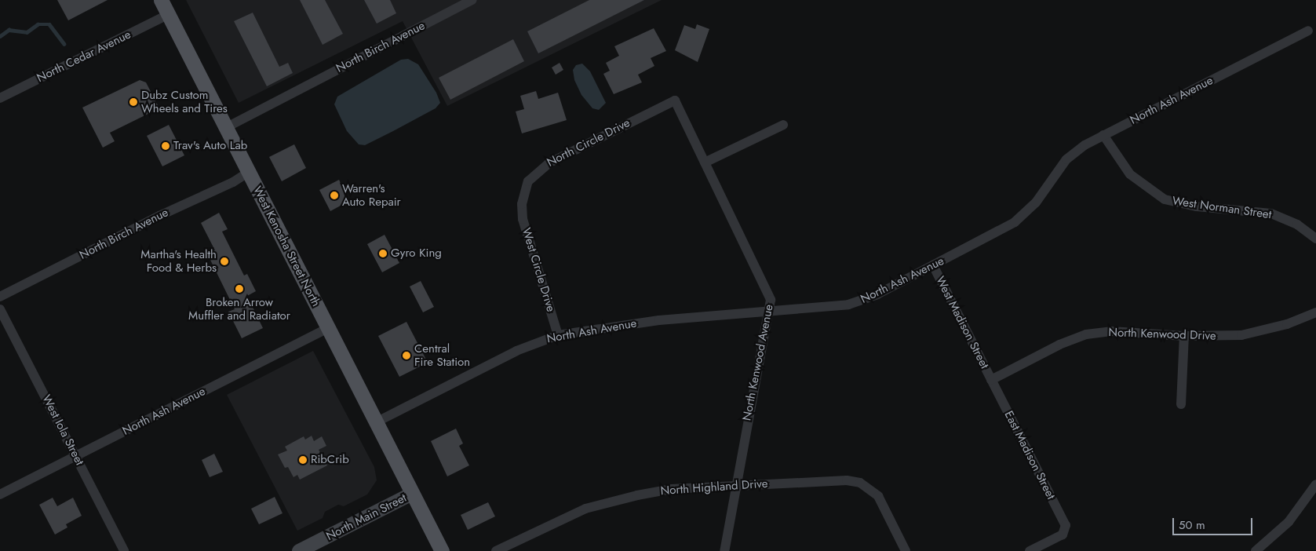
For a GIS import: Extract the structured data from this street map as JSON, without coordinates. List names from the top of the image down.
{
  "streets": {
    "main road": ["West Kenosha Street North", "North Main Street"],
    "street": [
      "North Birch Avenue",
      "North Cedar Avenue",
      "North Ash Avenue",
      "North Circle Drive",
      "West Norman Street",
      "West Circle Drive",
      "West Madison Street",
      "North Kenwood Drive",
      "North Kenwood Avenue",
      "West Iola Street",
      "East Madison Street",
      "North Highland Drive"
    ]
  },
  "crossings": [
    ["North Birch Avenue", "West Kenosha Street North"],
    ["North Cedar Avenue", "West Kenosha Street North"],
    ["North Ash Avenue", "West Norman Street"],
    ["North Ash Avenue", "West Kenosha Street North"],
    ["North Ash Avenue", "West Circle Drive"],
    ["North Ash Avenue", "West Madison Street"],
    ["North Ash Avenue", "North Kenwood Avenue"],
    ["North Ash Avenue", "West Iola Street"],
    ["North Circle Drive", "West Circle Drive"],
    ["North Circle Drive", "North Kenwood Avenue"],
    ["West Kenosha Street North", "North Main Street"],
    ["West Madison Street", "North Kenwood Drive"],
    ["West Madison Street", "East Madison Street"],
    ["North Kenwood Drive", "East Madison Street"],
    ["North Kenwood Avenue", "North Highland Drive"]
  ],
  "places": [
    "Dubz Custom Wheels and Tires",
    "Trav's Auto Lab",
    "Warren's Auto Repair",
    "Gyro King",
    "Martha's Health Food & Herbs",
    "Broken Arrow Muffler and Radiator",
    "Central Fire Station",
    "RibCrib"
  ],
  "scale_bar": "50 m"
}
